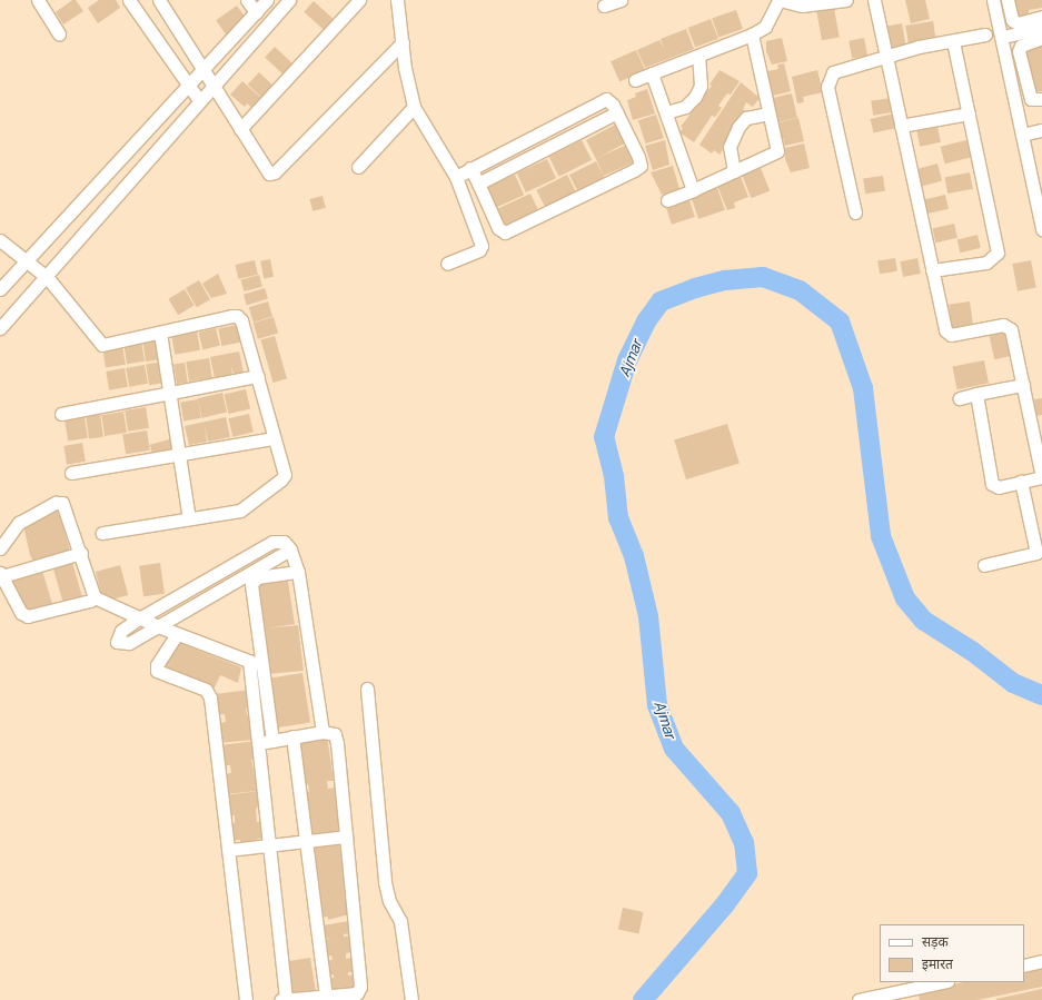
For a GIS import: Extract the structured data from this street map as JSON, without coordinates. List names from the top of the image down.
{
  "water": ["Ajmar"],
  "legend": ["सड़क", "इमारत"]
}
